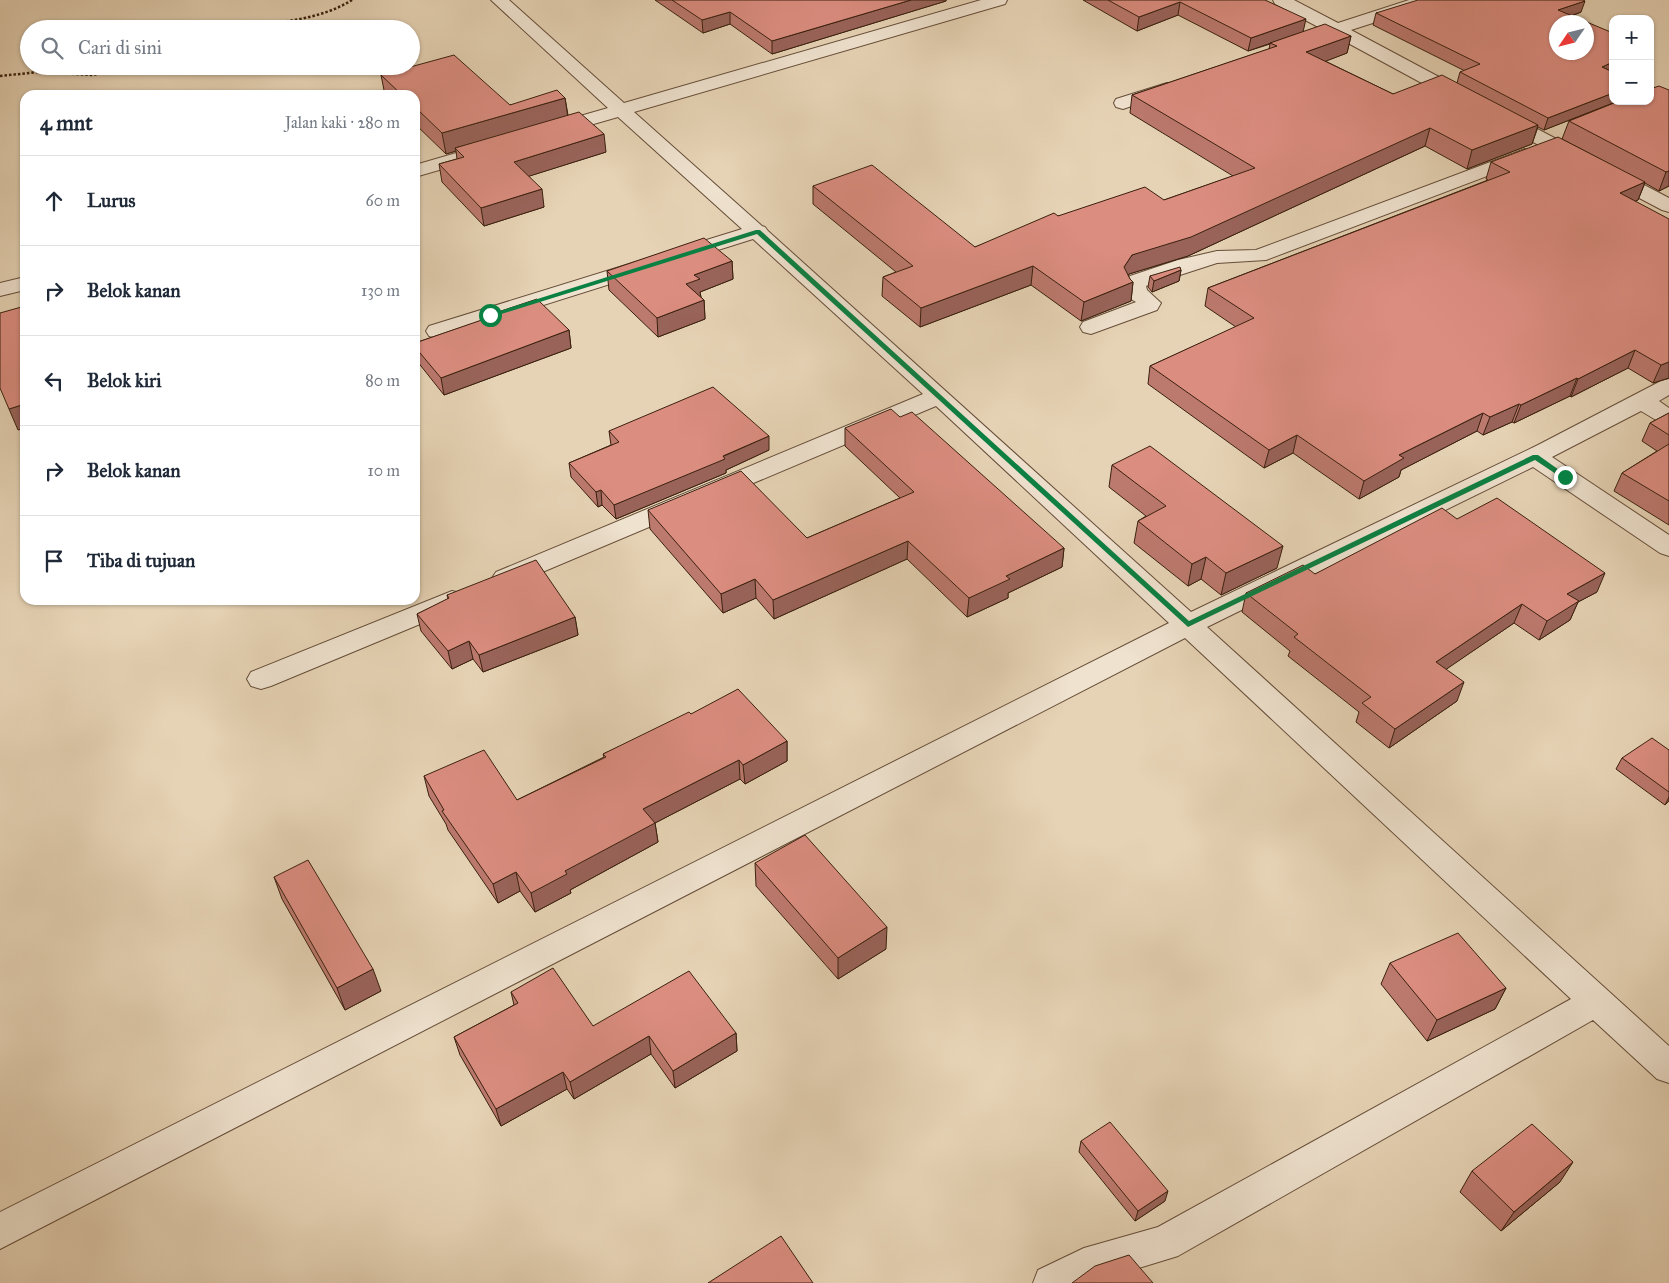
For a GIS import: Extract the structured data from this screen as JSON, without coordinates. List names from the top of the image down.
{
  "north": "bottom left",
  "page": {
    "map_buttons": ["+", "−"],
    "search": "Cari di sini",
    "heading": ["4 mnt", "Jalan kaki · 280 m"],
    "list": [
      ["Lurus", "60 m"],
      ["Belok kanan", "130 m"],
      ["Belok kiri", "80 m"],
      ["Belok kanan", "10 m"],
      "Tiba di tujuan"
    ]
  }
}
